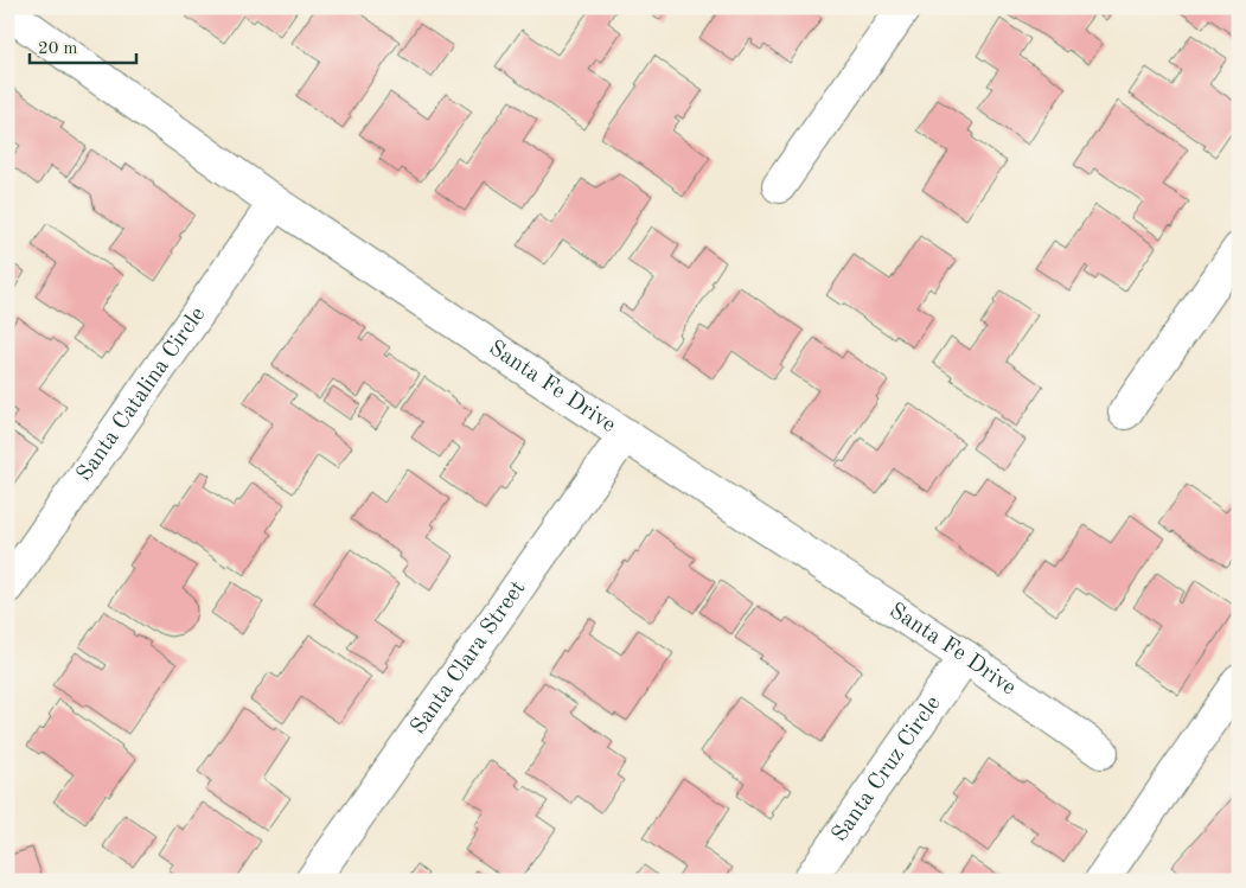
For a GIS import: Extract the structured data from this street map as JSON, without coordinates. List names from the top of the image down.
{
  "streets": {
    "street": [
      "Santa Fe Drive",
      "Santa Catalina Circle",
      "Santa Clara Street",
      "Santa Cruz Circle"
    ]
  },
  "crossings": [
    ["Santa Fe Drive", "Santa Catalina Circle"],
    ["Santa Fe Drive", "Santa Clara Street"],
    ["Santa Fe Drive", "Santa Cruz Circle"]
  ],
  "scale_bar": "20 m"
}
